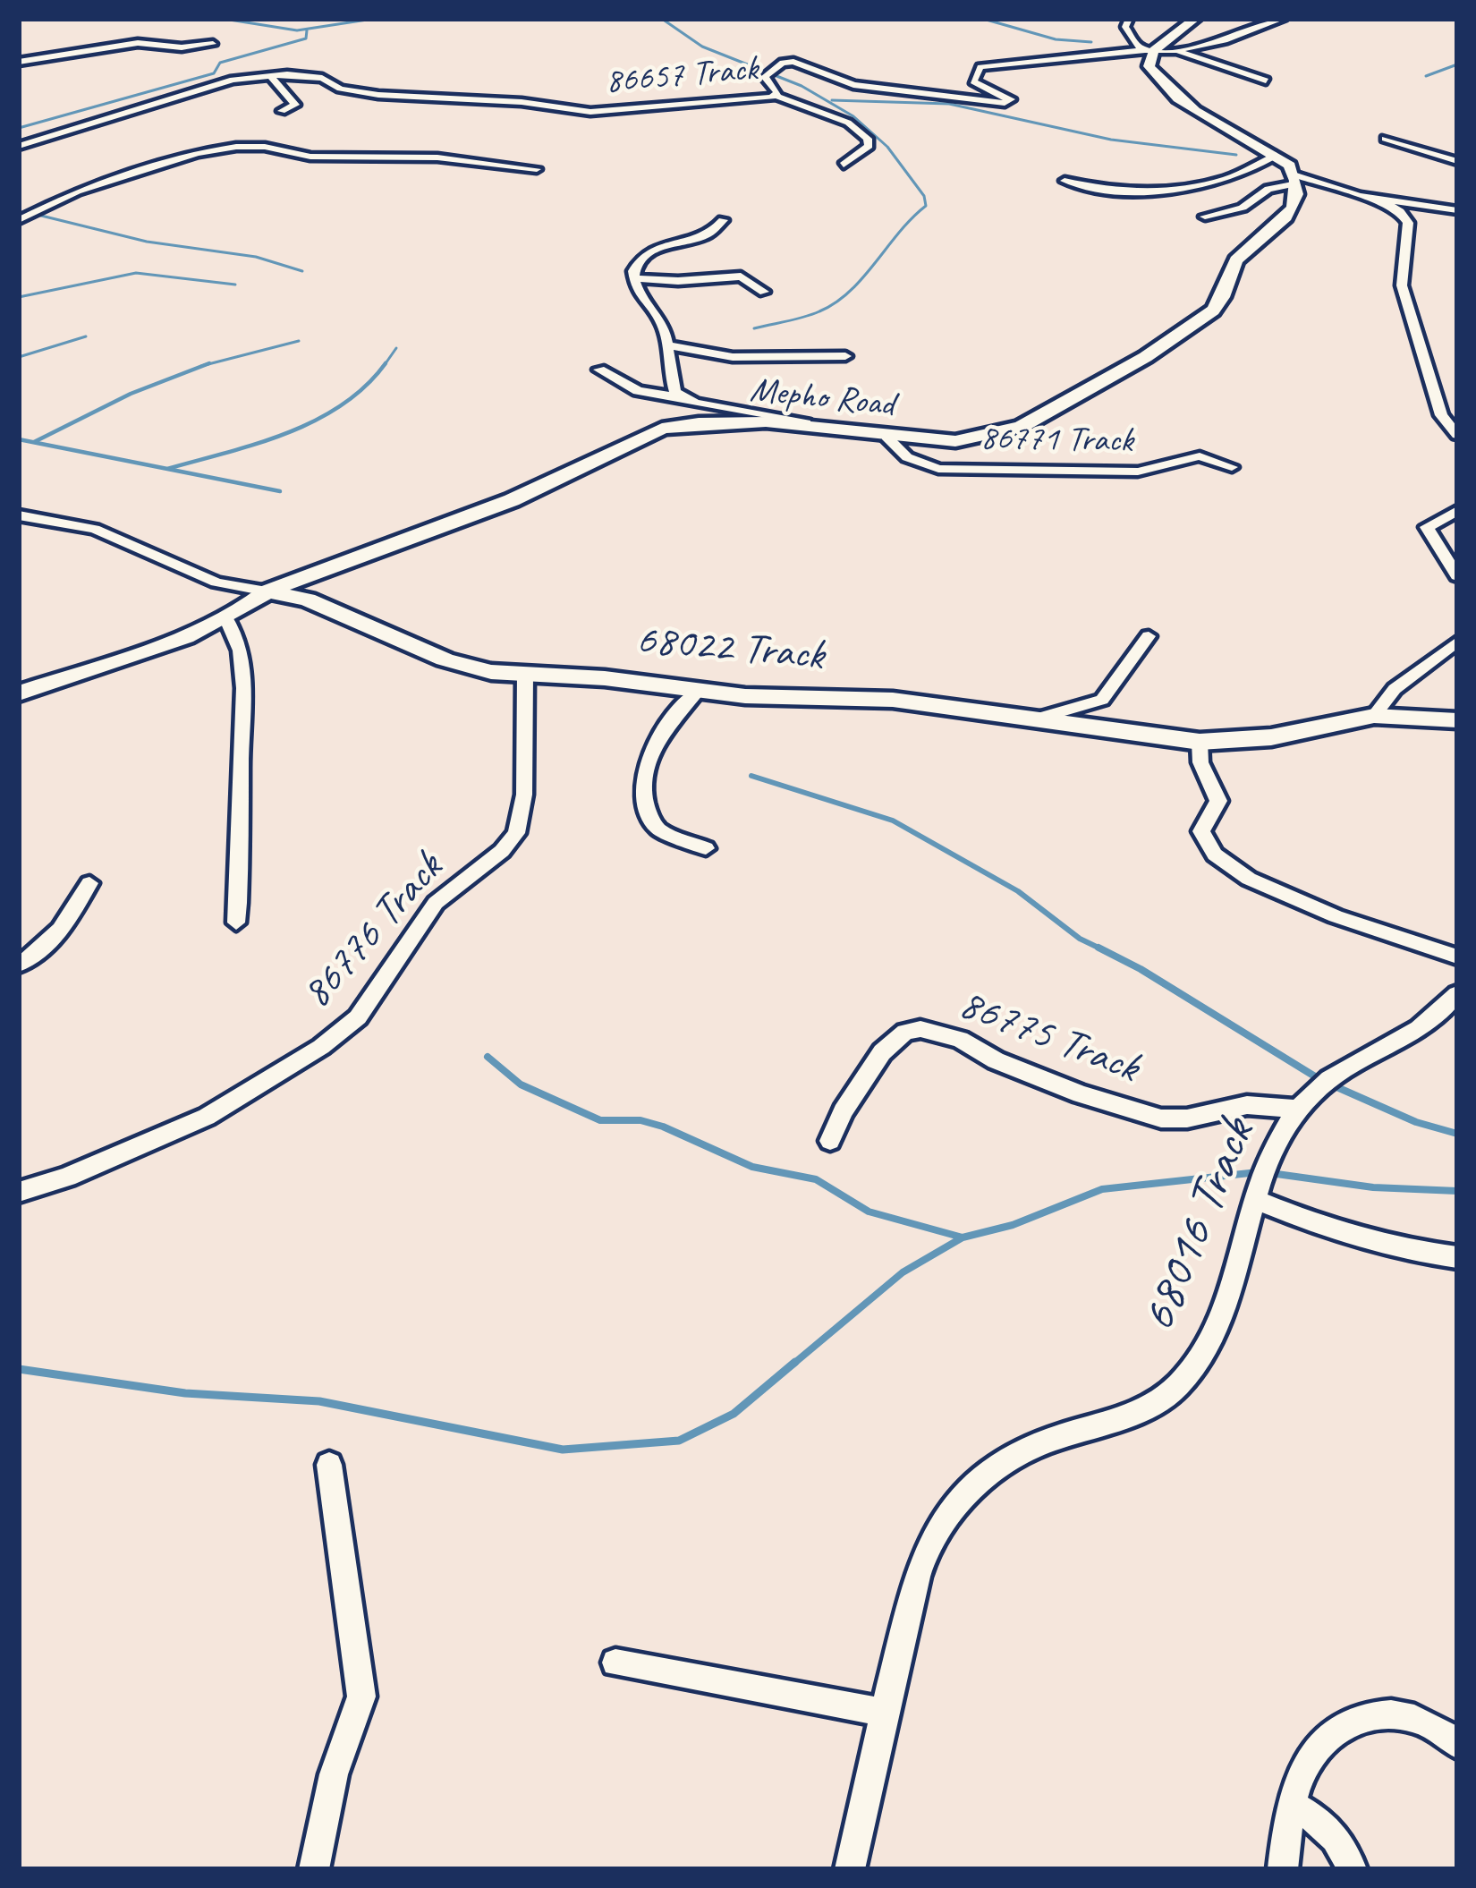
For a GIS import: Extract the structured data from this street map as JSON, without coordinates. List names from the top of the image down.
{
  "streets": {
    "street": [
      "86657 Track",
      "Mepho Road",
      "86771 Track",
      "68022 Track",
      "86776 Track",
      "86775 Track",
      "68016 Track"
    ]
  },
  "crossings": [
    ["Mepho Road", "86771 Track"],
    ["Mepho Road", "68022 Track"],
    ["68022 Track", "86776 Track"],
    ["86775 Track", "68016 Track"]
  ]
}
